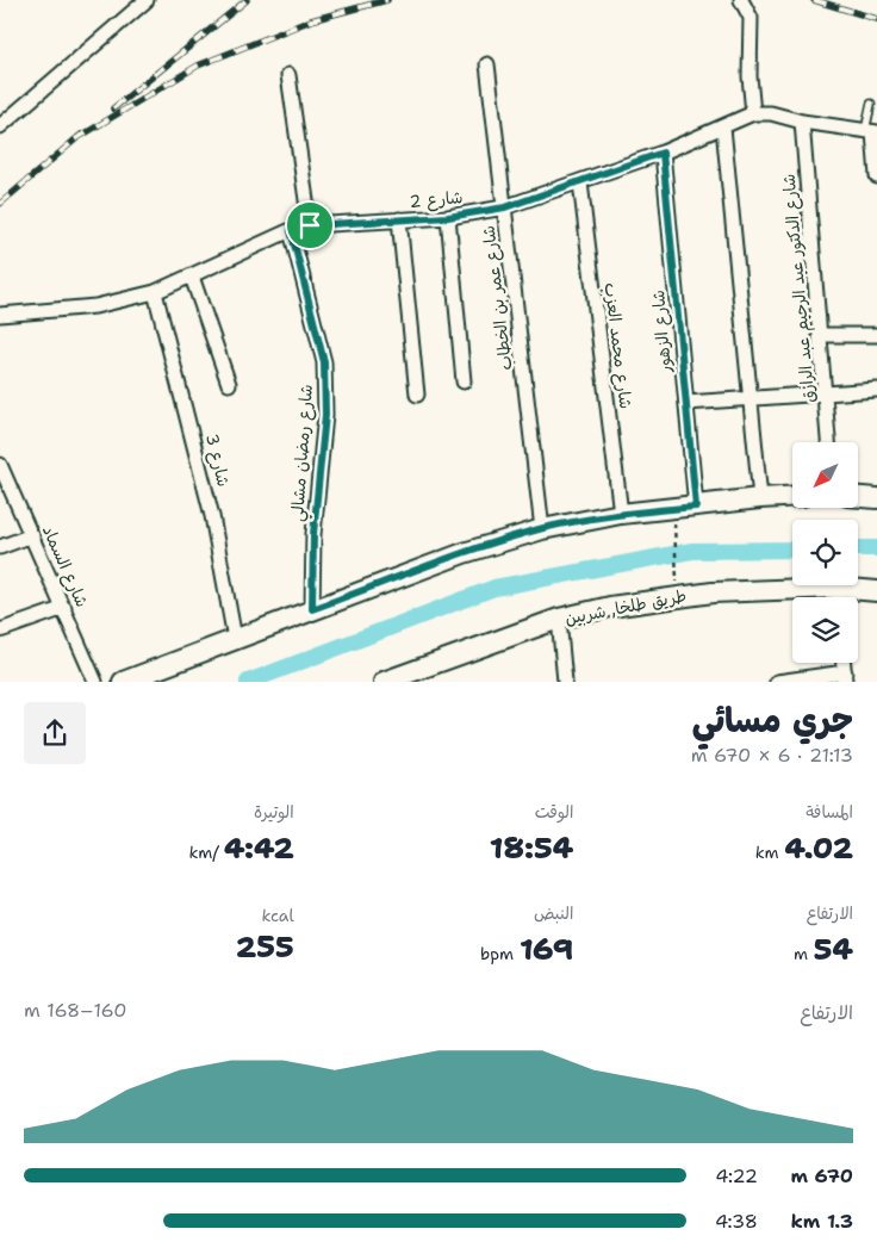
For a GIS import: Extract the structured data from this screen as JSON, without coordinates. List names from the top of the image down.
{
  "streets": {
    "main road": ["طريق طلخا, شربين"],
    "street": [
      "شارع 2",
      "شارع الدكتور عبد الرحيم عبد الرازق",
      "شارع عمر بن الخطاب",
      "شارع الزهور",
      "شارع محمد العزب",
      "شارع رمضان مشالي",
      "شارع 3",
      "شارع السماد"
    ]
  },
  "crossings": [
    ["شارع 2", "شارع الدكتور عبد الرحيم عبد الرازق"],
    ["شارع 2", "شارع عمر بن الخطاب"],
    ["شارع 2", "شارع الزهور"],
    ["شارع 2", "شارع محمد العزب"],
    ["شارع 2", "شارع رمضان مشالي"],
    ["شارع 2", "شارع 3"]
  ],
  "north": "bottom left",
  "page": {
    "heading": ["جري مسائي", "21:13 · 6 × 670 m"],
    "stats": [
      ["المسافة", "4.02 km"],
      ["الوقت", "18:54"],
      ["الوتيرة", "4:42 /km"],
      ["الارتفاع", "54 m"],
      ["النبض", "169 bpm"],
      ["kcal", "255"]
    ],
    "chart": ["الارتفاع", "160–168 m"],
    "list": [
      {
        "name": "670 m",
        "note": "4:22"
      },
      {
        "name": "1.3 km",
        "note": "4:38"
      }
    ]
  }
}
